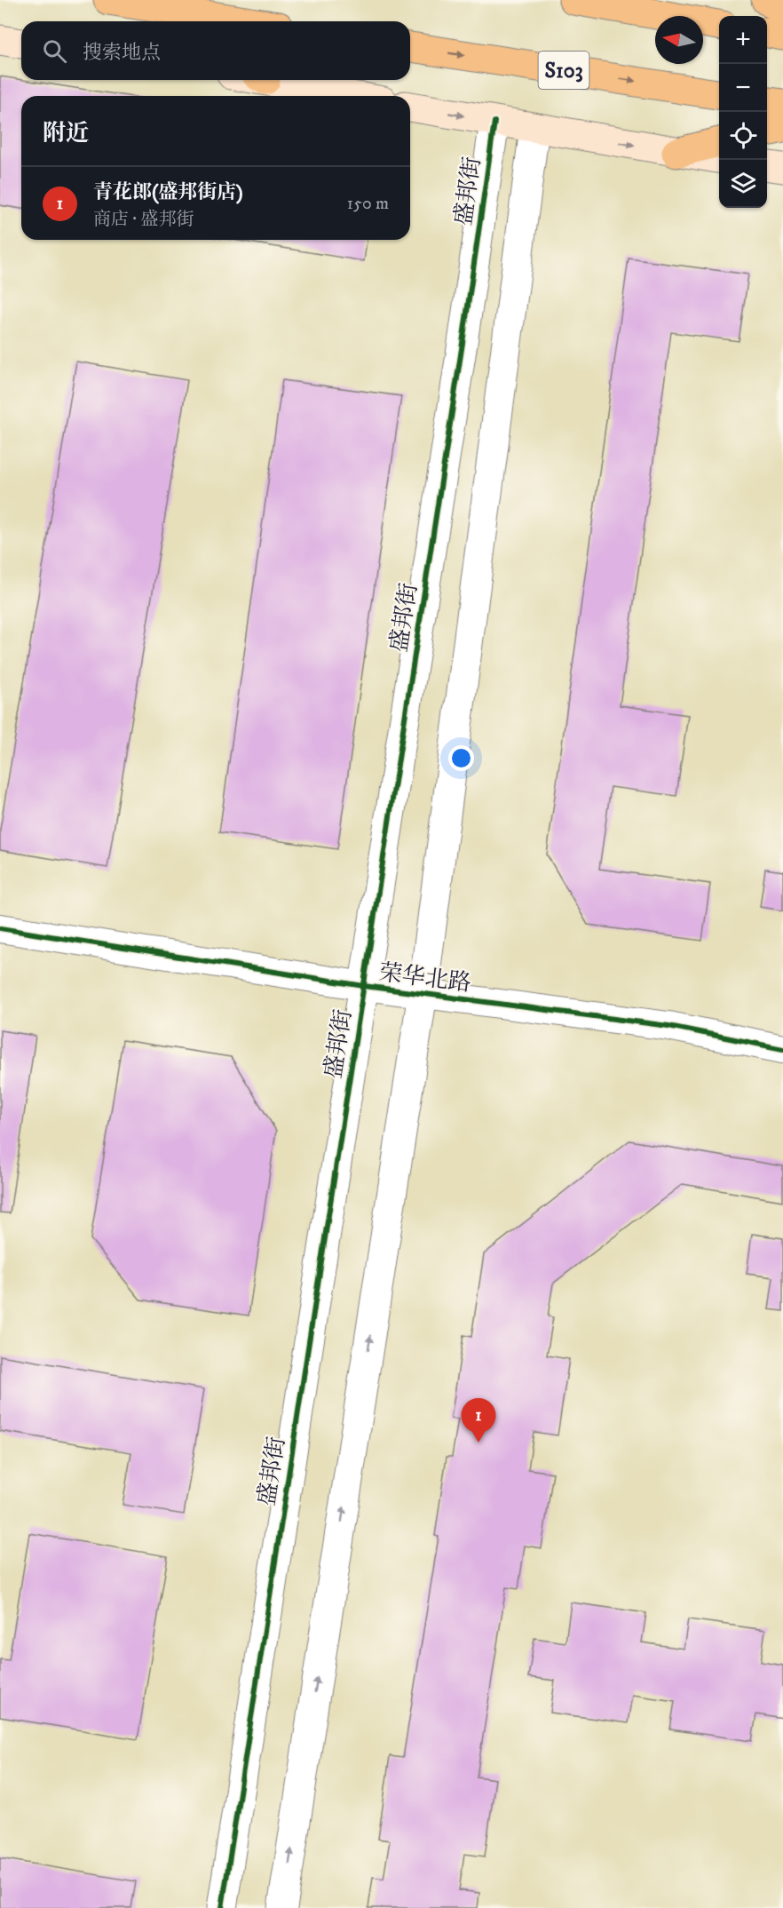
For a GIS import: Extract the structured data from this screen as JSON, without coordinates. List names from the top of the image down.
{
  "streets": {
    "highway": ["S103"],
    "street": ["盛邦街", "荣华北路"]
  },
  "crossings": [
    ["盛邦街", "荣华北路"]
  ],
  "north": "left",
  "page": {
    "map_buttons": ["+", "−"],
    "search": "搜索地点",
    "heading": "附近",
    "list": [
      {
        "mark": "1",
        "name": "青花郎(盛邦街店)",
        "note": "商店 · 盛邦街",
        "value": "150 m"
      }
    ],
    "pins": "1"
  }
}
